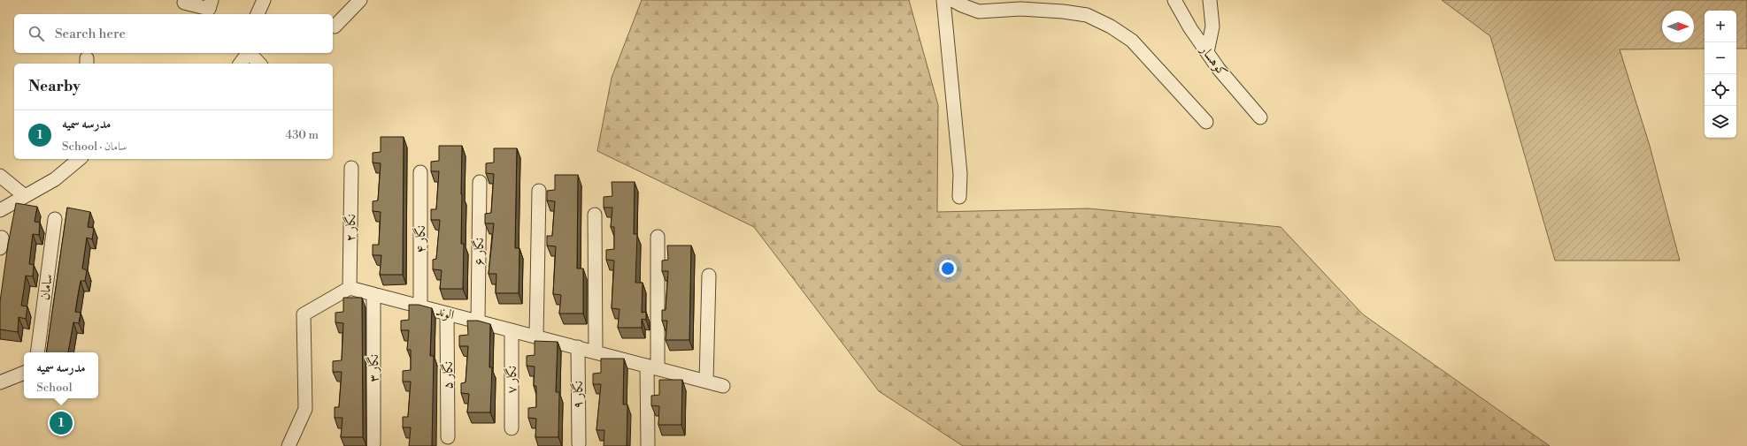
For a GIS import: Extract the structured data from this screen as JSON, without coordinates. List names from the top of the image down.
{
  "streets": {
    "street": [
      "کوهسار",
      "نگار ۲",
      "نگار ۴",
      "نگار ۶",
      "سامان",
      "الوند",
      "نگار ۳",
      "نگار ۵",
      "نگار ۷",
      "نگار ۹"
    ]
  },
  "crossings": [
    ["نگار ۲", "الوند"],
    ["نگار ۴", "الوند"],
    ["نگار ۶", "الوند"],
    ["الوند", "نگار ۳"],
    ["الوند", "نگار ۵"],
    ["الوند", "نگار ۷"],
    ["الوند", "نگار ۹"]
  ],
  "north": "right",
  "page": {
    "map_buttons": ["+", "−"],
    "search": "Search here",
    "heading": "Nearby",
    "list": [
      {
        "mark": "1",
        "name": "مدرسه سمیه",
        "note": "School · سامان",
        "value": "430 m"
      }
    ],
    "popup": ["مدرسه سمیه", "School"],
    "pins": "1"
  }
}
